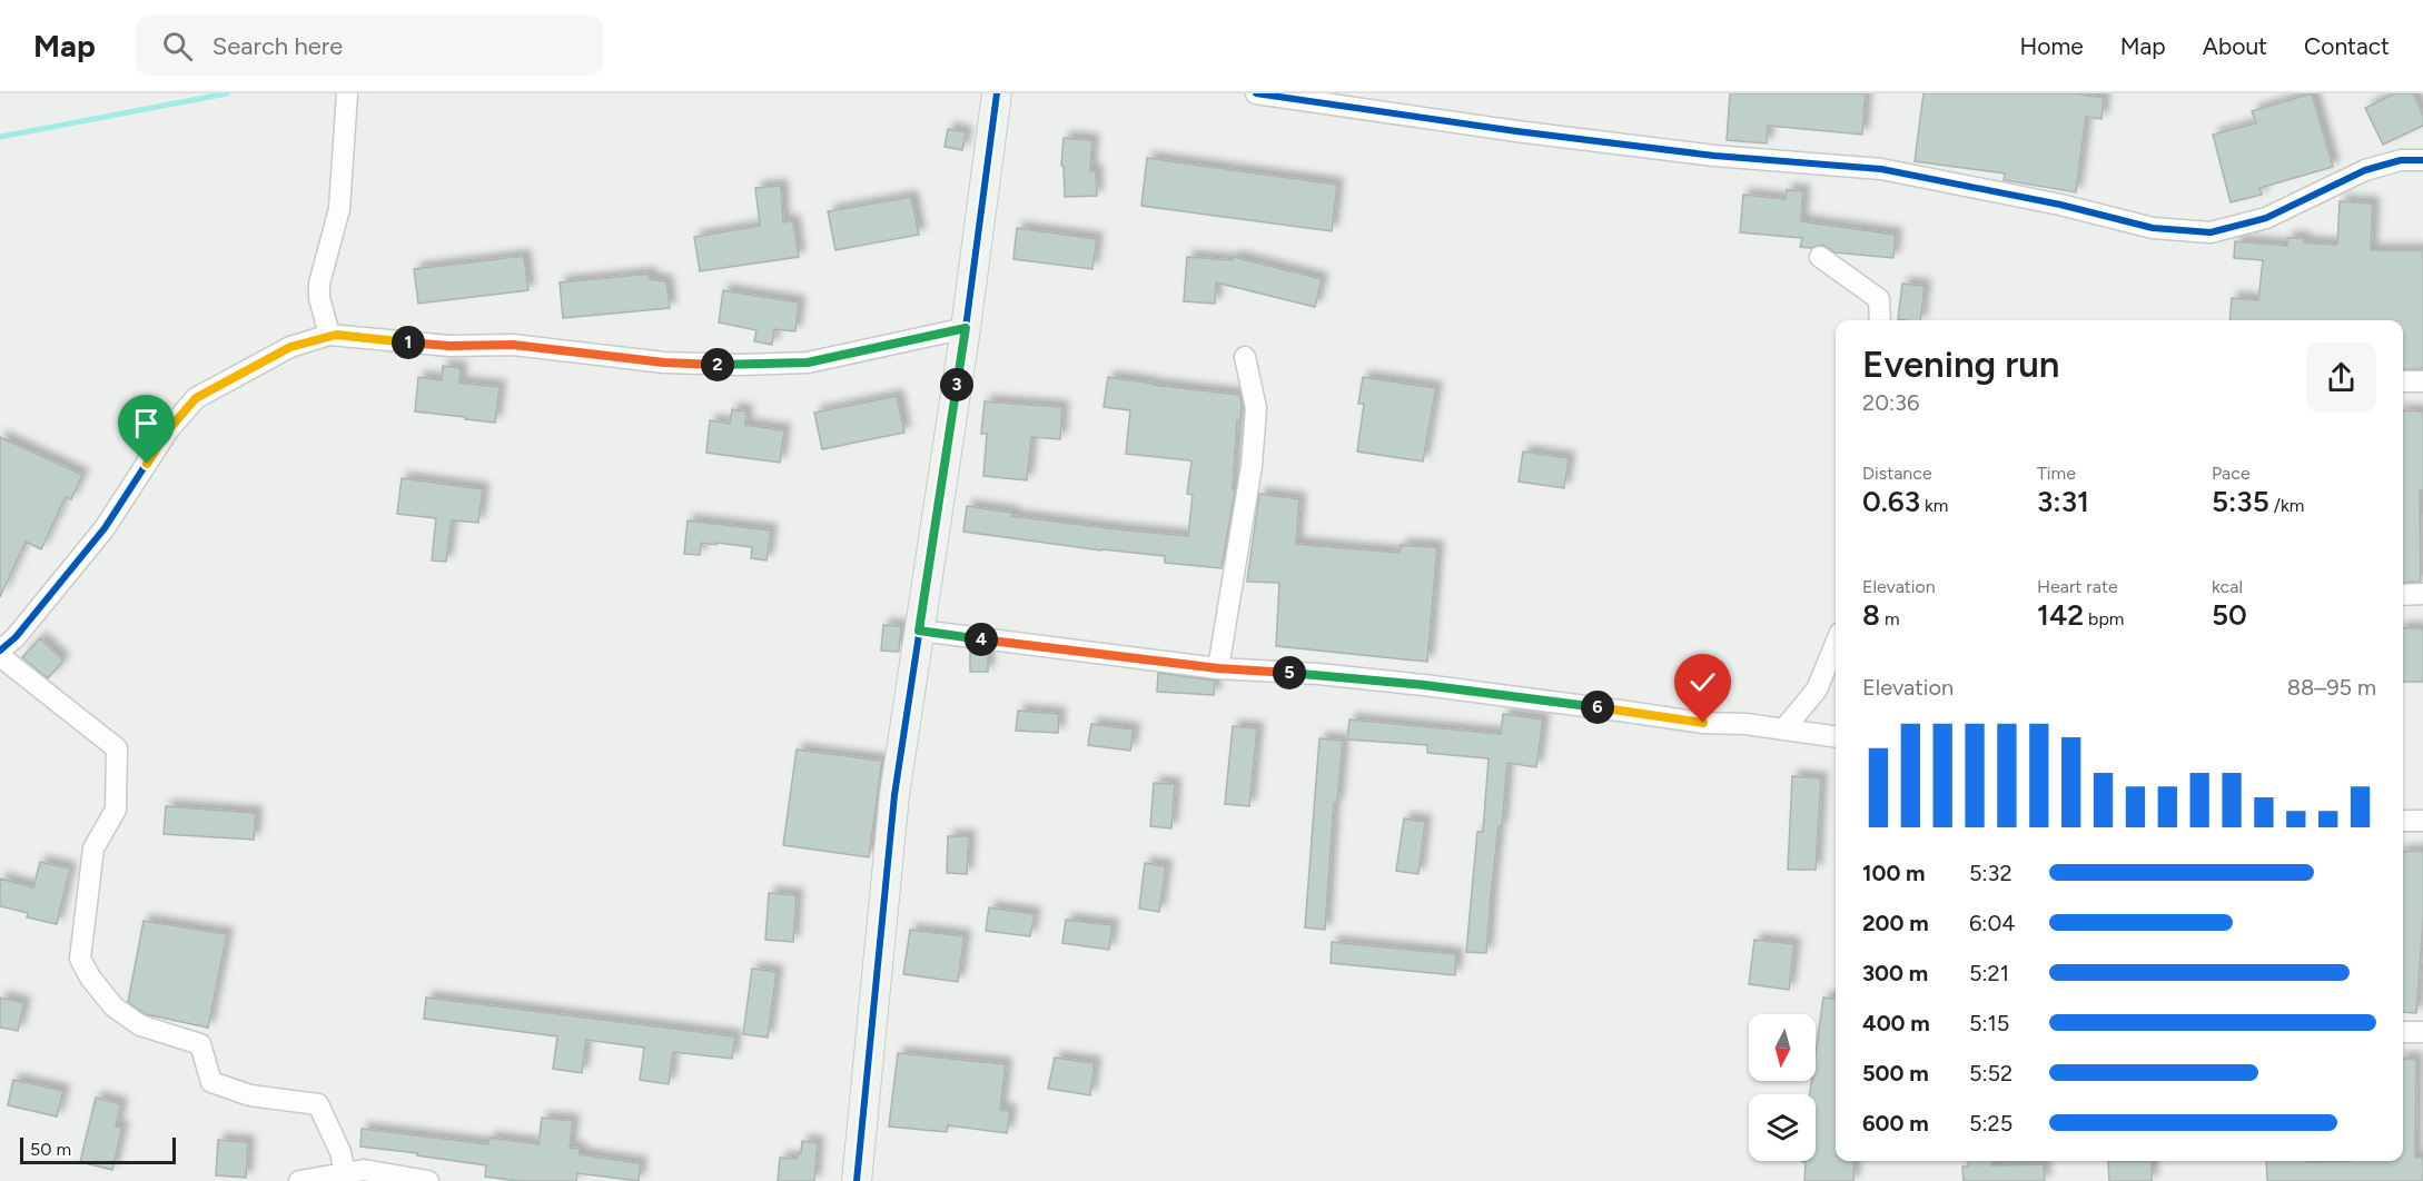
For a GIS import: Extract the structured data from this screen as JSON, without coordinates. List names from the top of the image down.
{
  "scale_bar": "50 m",
  "north": "bottom",
  "page": {
    "header": "Map",
    "search": "Search here",
    "nav": [
      "Home",
      "Map",
      "About",
      "Contact"
    ],
    "heading": ["Evening run", "20:36"],
    "pins": [
      "1",
      "2",
      "3",
      "4",
      "5",
      "6"
    ],
    "stats": [
      ["Distance", "0.63 km"],
      ["Time", "3:31"],
      ["Pace", "5:35 /km"],
      ["Elevation", "8 m"],
      ["Heart rate", "142 bpm"],
      ["kcal", "50"]
    ],
    "chart": ["Elevation", "88–95 m"],
    "list": [
      {
        "name": "100 m",
        "note": "5:32"
      },
      {
        "name": "200 m",
        "note": "6:04"
      },
      {
        "name": "300 m",
        "note": "5:21"
      },
      {
        "name": "400 m",
        "note": "5:15"
      },
      {
        "name": "500 m",
        "note": "5:52"
      },
      {
        "name": "600 m",
        "note": "5:25"
      }
    ],
    "scale": "50 m"
  }
}
